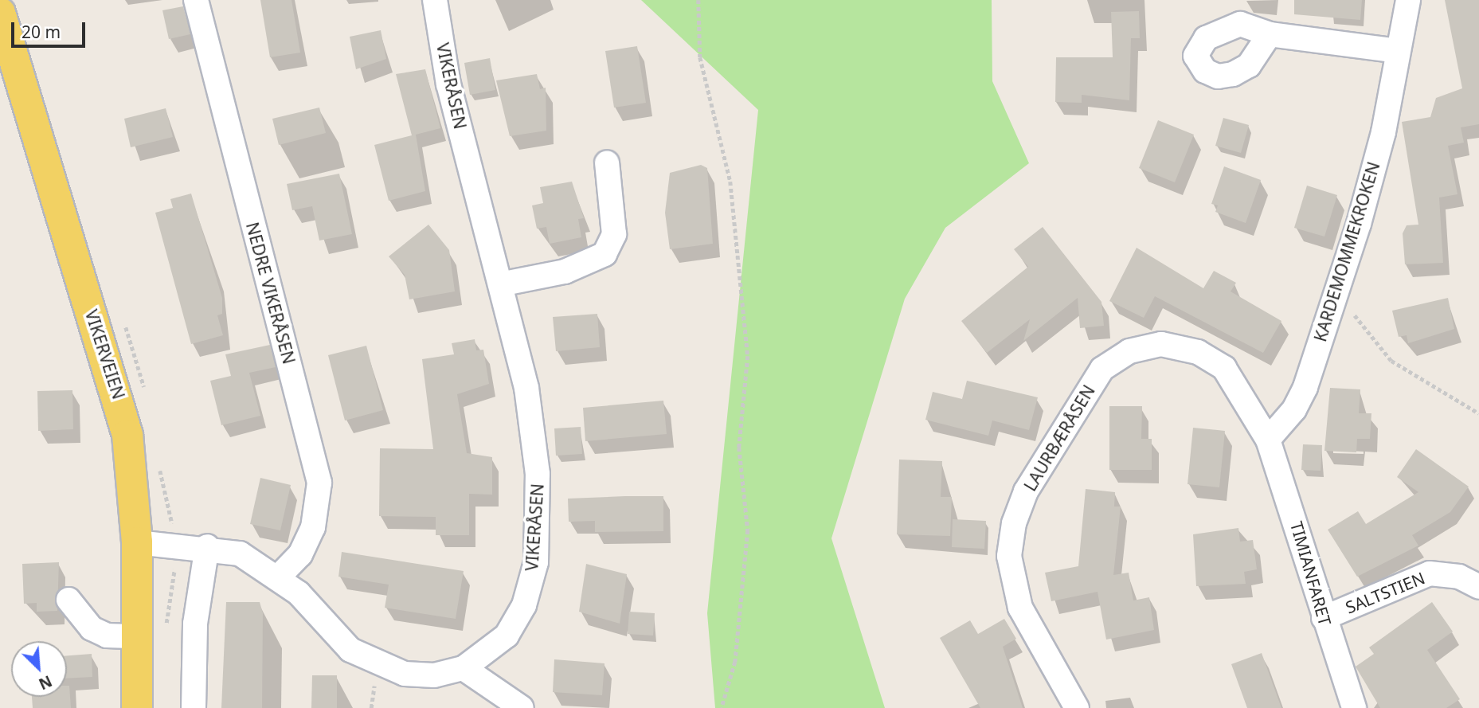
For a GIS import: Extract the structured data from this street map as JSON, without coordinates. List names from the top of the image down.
{
  "streets": {
    "main road": ["VIKERVEIEN"],
    "street": [
      "VIKERÅSEN",
      "KARDEMOMMEKROKEN",
      "NEDRE VIKERÅSEN",
      "LAURBÆRÅSEN",
      "TIMIANFARET",
      "SALTSTIEN"
    ]
  },
  "crossings": [
    ["VIKERÅSEN", "NEDRE VIKERÅSEN"],
    ["VIKERÅSEN", "VIKERVEIEN"],
    ["KARDEMOMMEKROKEN", "LAURBÆRÅSEN"],
    ["KARDEMOMMEKROKEN", "TIMIANFARET"],
    ["LAURBÆRÅSEN", "TIMIANFARET"],
    ["TIMIANFARET", "SALTSTIEN"]
  ],
  "scale_bar": "20 m",
  "north": "bottom right"
}
